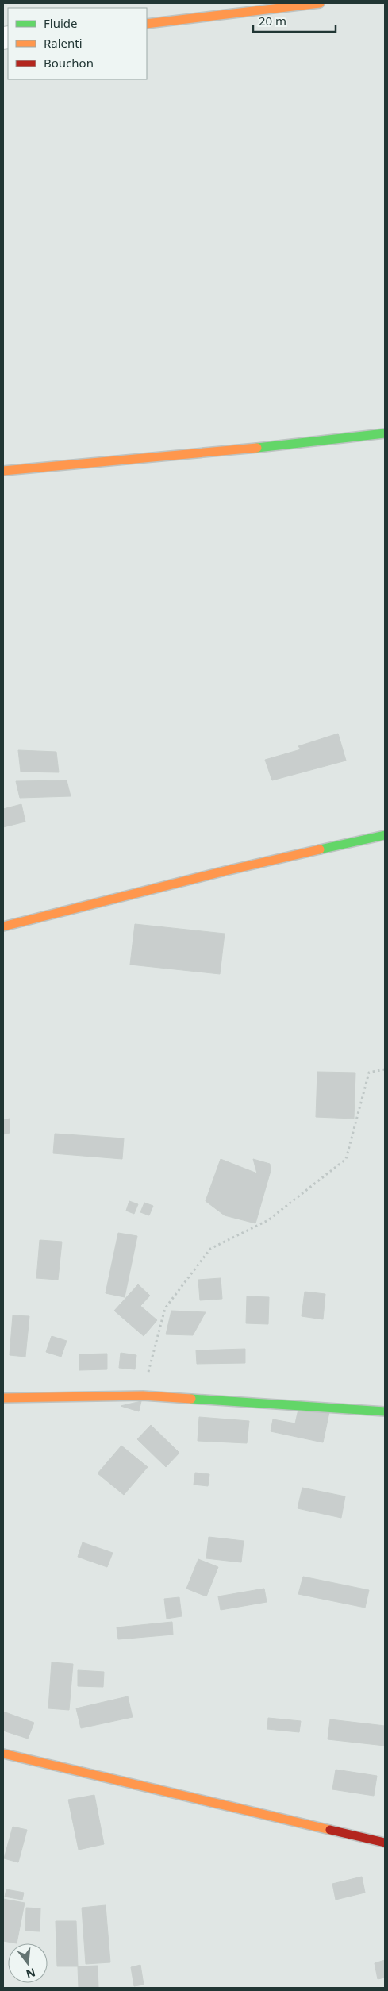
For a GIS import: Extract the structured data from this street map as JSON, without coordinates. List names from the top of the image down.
{
  "legend": ["Fluide", "Ralenti", "Bouchon"],
  "scale_bar": "20 m",
  "north": "bottom"
}
